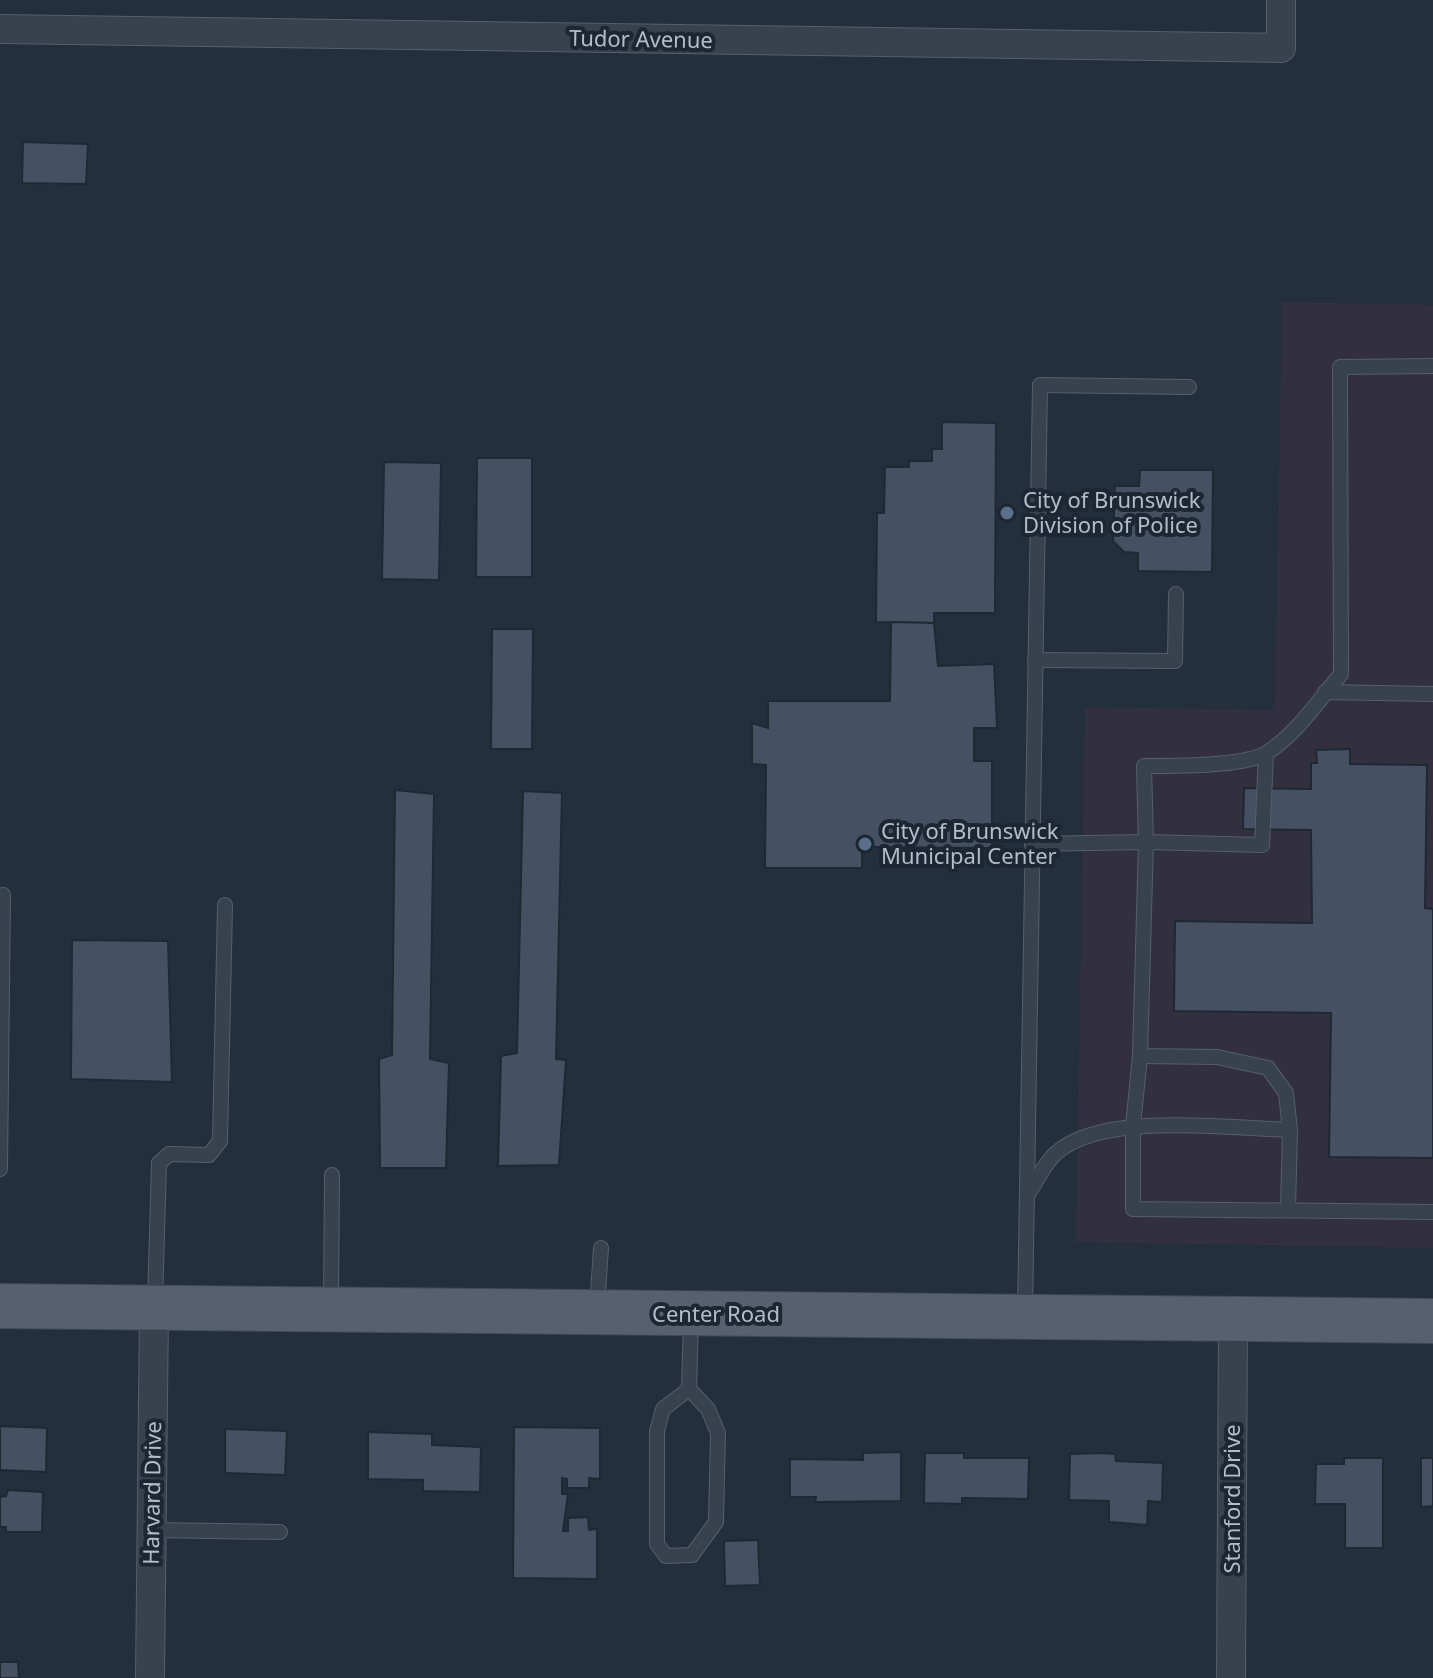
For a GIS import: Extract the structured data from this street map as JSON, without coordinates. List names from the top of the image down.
{
  "streets": {
    "main road": ["Center Road"],
    "street": ["Tudor Avenue", "Harvard Drive", "Stanford Drive"]
  },
  "crossings": [
    ["Center Road", "Harvard Drive"],
    ["Center Road", "Stanford Drive"]
  ],
  "places": ["City of Brunswick Division of Police", "City of Brunswick Municipal Center"]
}
